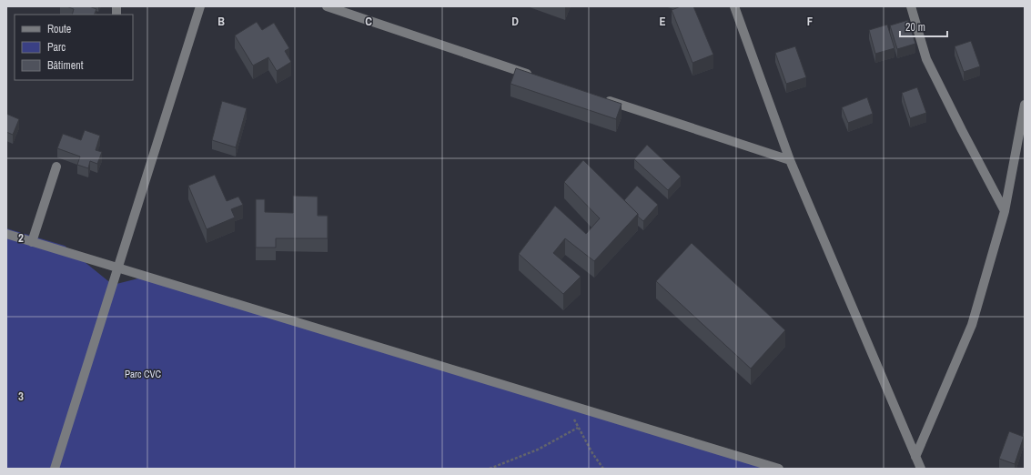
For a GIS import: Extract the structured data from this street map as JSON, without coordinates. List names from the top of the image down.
{
  "parks": ["Parc CVC"],
  "legend": ["Route", "Parc", "Bâtiment"],
  "scale_bar": "20 m",
  "grid": {
    "columns": [
      "B",
      "C",
      "D",
      "E",
      "F"
    ],
    "rows": ["2", "3"]
  }
}
